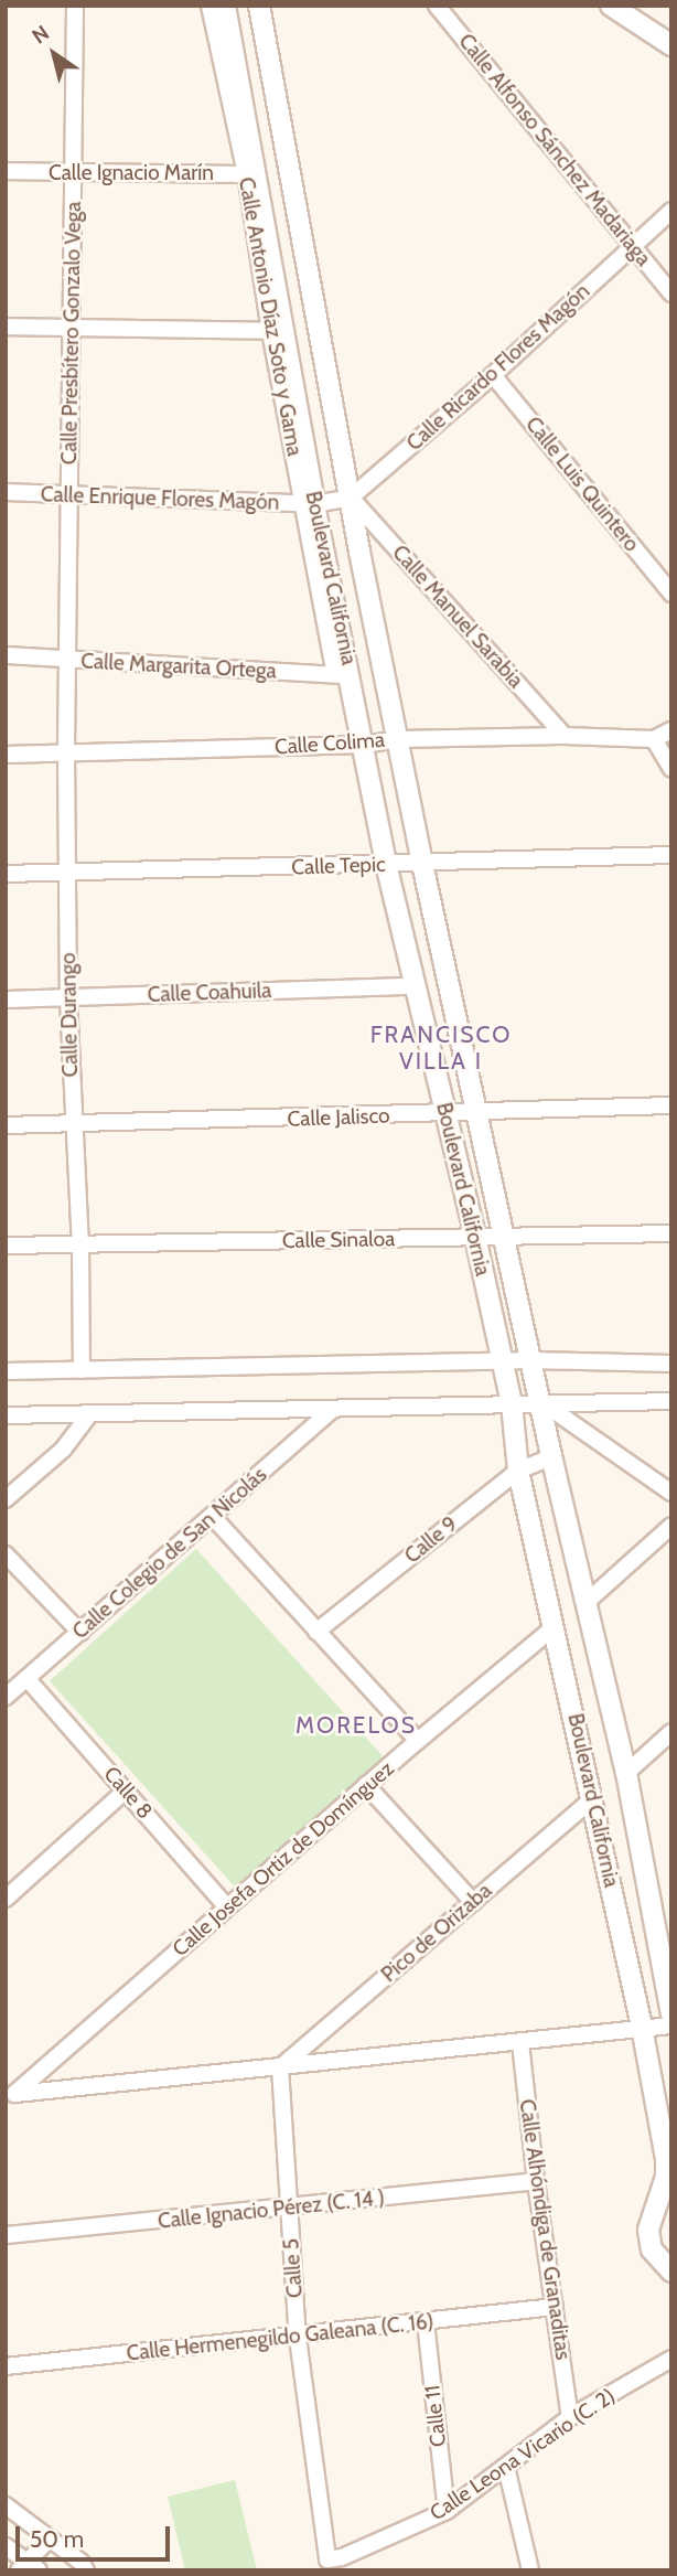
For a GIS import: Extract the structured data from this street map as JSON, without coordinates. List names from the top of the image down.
{
  "streets": {
    "street": [
      "Calle Alfonso Sánchez Madariaga",
      "Calle Ignacio Marín",
      "Calle Antonio Díaz Soto y Gama",
      "Calle Presbítero Gonzalo Vega",
      "Calle Ricardo Flores Magón",
      "Calle Luis Quintero",
      "Calle Enrique Flores Magón",
      "Boulevard California",
      "Calle Manuel Sarabia",
      "Calle Margarita Ortega",
      "Calle Colima",
      "Calle Tepic",
      "Calle Coahuila",
      "Calle Durango",
      "Calle Jalisco",
      "Calle Sinaloa",
      "Calle 9",
      "Calle Colegio de San Nicolás",
      "Calle 8",
      "Calle Josefa Ortiz de Domínguez",
      "Pico de Orizaba",
      "Calle Ignacio Pérez (C. 14 )",
      "Calle Alhóndiga de Granaditas",
      "Calle 5",
      "Calle Hermenegildo Galeana (C. 16)",
      "Calle 11",
      "Calle Leona Vicario (C. 2)"
    ]
  },
  "crossings": [
    ["Calle Alfonso Sánchez Madariaga", "Calle Ricardo Flores Magón"],
    ["Calle Ignacio Marín", "Calle Antonio Díaz Soto y Gama"],
    ["Calle Ignacio Marín", "Calle Presbítero Gonzalo Vega"],
    ["Calle Ignacio Marín", "Boulevard California"],
    ["Calle Antonio Díaz Soto y Gama", "Boulevard California"],
    ["Calle Presbítero Gonzalo Vega", "Calle Enrique Flores Magón"],
    ["Calle Presbítero Gonzalo Vega", "Calle Margarita Ortega"],
    ["Calle Presbítero Gonzalo Vega", "Calle Durango"],
    ["Calle Ricardo Flores Magón", "Calle Luis Quintero"],
    ["Calle Ricardo Flores Magón", "Calle Enrique Flores Magón"],
    ["Calle Ricardo Flores Magón", "Boulevard California"],
    ["Calle Ricardo Flores Magón", "Calle Manuel Sarabia"],
    ["Calle Enrique Flores Magón", "Boulevard California"],
    ["Boulevard California", "Calle Manuel Sarabia"],
    ["Boulevard California", "Calle Margarita Ortega"],
    ["Boulevard California", "Calle Colima"],
    ["Boulevard California", "Calle Tepic"],
    ["Boulevard California", "Calle Coahuila"],
    ["Boulevard California", "Calle Jalisco"],
    ["Boulevard California", "Calle Sinaloa"],
    ["Boulevard California", "Calle 9"],
    ["Boulevard California", "Calle Josefa Ortiz de Domínguez"],
    ["Boulevard California", "Pico de Orizaba"],
    ["Calle Manuel Sarabia", "Calle Colima"],
    ["Calle Margarita Ortega", "Calle Durango"],
    ["Calle Colima", "Calle Durango"],
    ["Calle Tepic", "Calle Durango"],
    ["Calle Coahuila", "Calle Durango"],
    ["Calle Durango", "Calle Jalisco"],
    ["Calle Durango", "Calle Sinaloa"],
    ["Calle Colegio de San Nicolás", "Calle 8"],
    ["Calle 8", "Calle Josefa Ortiz de Domínguez"],
    ["Pico de Orizaba", "Calle 5"],
    ["Calle Ignacio Pérez (C. 14 )", "Calle Alhóndiga de Granaditas"],
    ["Calle Ignacio Pérez (C. 14 )", "Calle 5"],
    ["Calle Alhóndiga de Granaditas", "Calle Hermenegildo Galeana (C. 16)"],
    ["Calle Alhóndiga de Granaditas", "Calle Leona Vicario (C. 2)"],
    ["Calle 5", "Calle Hermenegildo Galeana (C. 16)"],
    ["Calle 5", "Calle Leona Vicario (C. 2)"],
    ["Calle Hermenegildo Galeana (C. 16)", "Calle 11"],
    ["Calle 11", "Calle Leona Vicario (C. 2)"]
  ],
  "districts": ["FRANCISCO VILLA I", "MORELOS"],
  "scale_bar": "50 m",
  "north": "top left"
}
